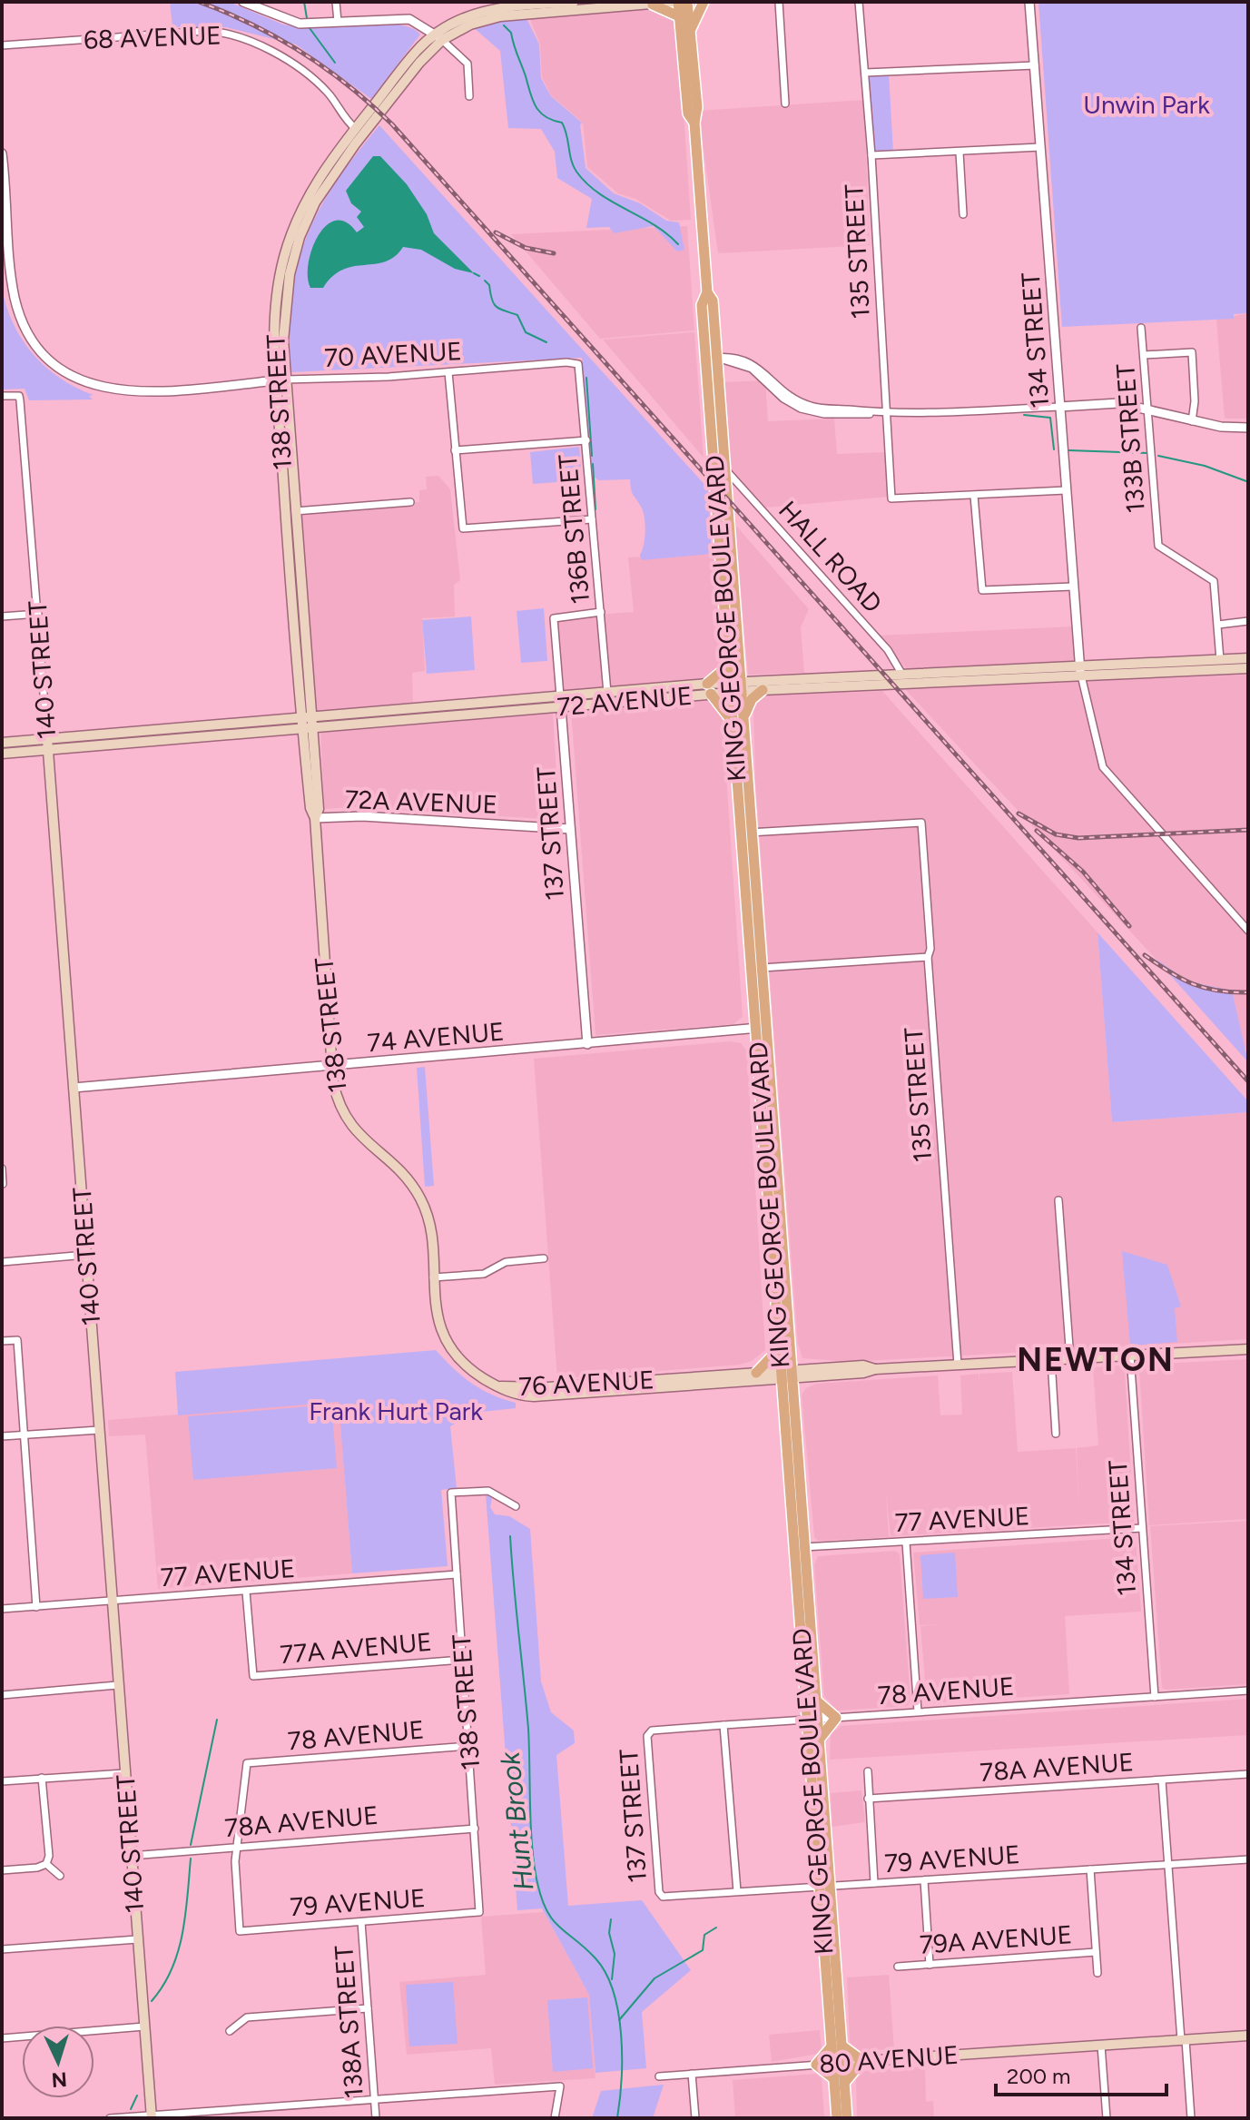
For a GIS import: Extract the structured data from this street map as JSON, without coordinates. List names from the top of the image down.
{
  "streets": {
    "main road": [
      "138 STREET",
      "KING GEORGE BOULEVARD",
      "140 STREET",
      "72 AVENUE",
      "76 AVENUE",
      "80 AVENUE"
    ],
    "street": [
      "68 AVENUE",
      "135 STREET",
      "134 STREET",
      "70 AVENUE",
      "133B STREET",
      "136B STREET",
      "HALL ROAD",
      "72A AVENUE",
      "137 STREET",
      "74 AVENUE",
      "77 AVENUE",
      "77A AVENUE",
      "78 AVENUE",
      "78A AVENUE",
      "79 AVENUE",
      "79A AVENUE",
      "138A STREET"
    ]
  },
  "crossings": [
    ["68 AVENUE", "138 STREET"],
    ["135 STREET", "KING GEORGE BOULEVARD"],
    ["135 STREET", "76 AVENUE"],
    ["134 STREET", "72 AVENUE"],
    ["134 STREET", "76 AVENUE"],
    ["134 STREET", "77 AVENUE"],
    ["134 STREET", "78 AVENUE"],
    ["70 AVENUE", "138 STREET"],
    ["70 AVENUE", "136B STREET"],
    ["138 STREET", "72 AVENUE"],
    ["138 STREET", "72A AVENUE"],
    ["138 STREET", "74 AVENUE"],
    ["138 STREET", "76 AVENUE"],
    ["138 STREET", "77 AVENUE"],
    ["138 STREET", "77A AVENUE"],
    ["138 STREET", "78 AVENUE"],
    ["138 STREET", "78A AVENUE"],
    ["138 STREET", "79 AVENUE"],
    ["136B STREET", "72 AVENUE"],
    ["136B STREET", "137 STREET"],
    ["HALL ROAD", "KING GEORGE BOULEVARD"],
    ["HALL ROAD", "72 AVENUE"],
    ["KING GEORGE BOULEVARD", "72 AVENUE"],
    ["KING GEORGE BOULEVARD", "74 AVENUE"],
    ["KING GEORGE BOULEVARD", "76 AVENUE"],
    ["KING GEORGE BOULEVARD", "77 AVENUE"],
    ["KING GEORGE BOULEVARD", "78 AVENUE"],
    ["KING GEORGE BOULEVARD", "79 AVENUE"],
    ["KING GEORGE BOULEVARD", "80 AVENUE"],
    ["140 STREET", "72 AVENUE"],
    ["140 STREET", "74 AVENUE"],
    ["140 STREET", "77 AVENUE"],
    ["140 STREET", "78A AVENUE"],
    ["72 AVENUE", "137 STREET"],
    ["72A AVENUE", "137 STREET"],
    ["137 STREET", "74 AVENUE"],
    ["137 STREET", "78 AVENUE"],
    ["137 STREET", "79 AVENUE"],
    ["77 AVENUE", "77A AVENUE"],
    ["78 AVENUE", "78A AVENUE"],
    ["78 AVENUE", "79 AVENUE"],
    ["78A AVENUE", "79 AVENUE"],
    ["79 AVENUE", "138A STREET"]
  ],
  "districts": ["NEWTON"],
  "water": ["Hunt Brook"],
  "parks": ["Unwin Park", "Frank Hurt Park"],
  "scale_bar": "200 m",
  "north": "bottom"
}
